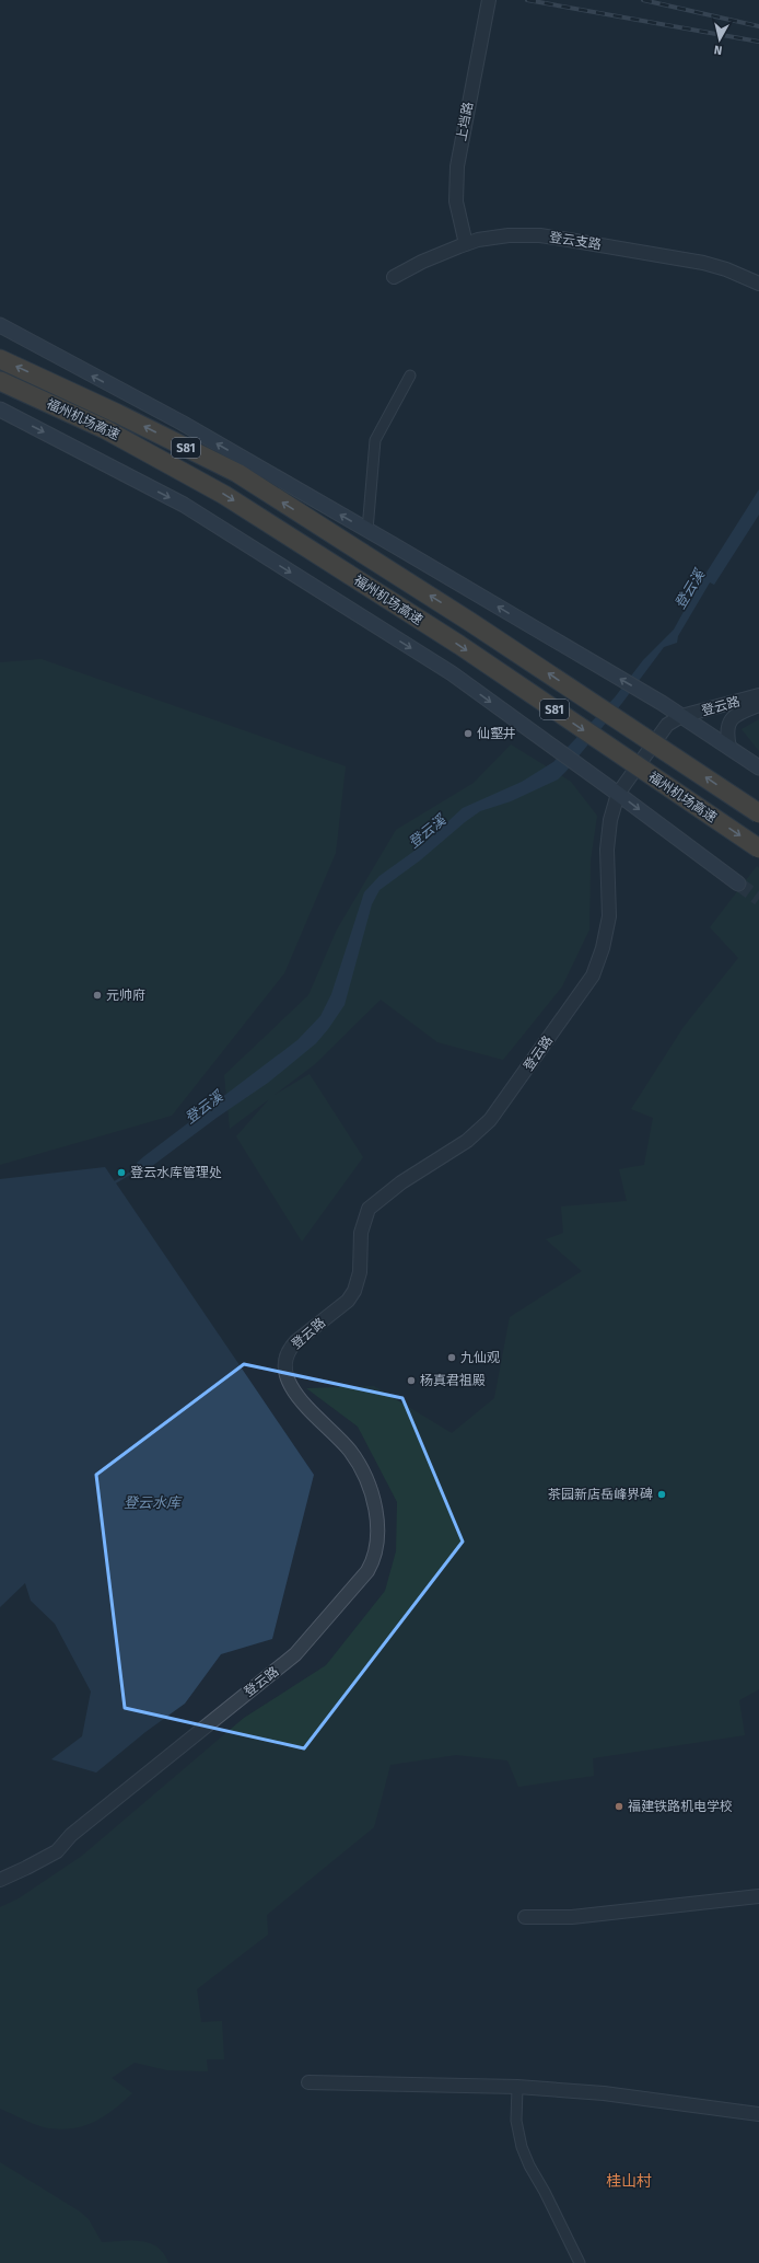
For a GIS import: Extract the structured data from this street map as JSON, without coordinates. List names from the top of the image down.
{
  "streets": {
    "highway": ["福州机场高速", "S81"],
    "street": ["上垱路", "登云支路", "登云路"]
  },
  "crossings": [
    ["上垱路", "登云支路"]
  ],
  "districts": ["桂山村"],
  "water": ["登云溪", "登云水库"],
  "places": [
    "仙壑井",
    "元帅府",
    "登云水库管理处",
    "九仙观",
    "杨真君祖殿",
    "茶园新店岳峰界碑",
    "福建铁路机电学校"
  ],
  "north": "bottom"
}
